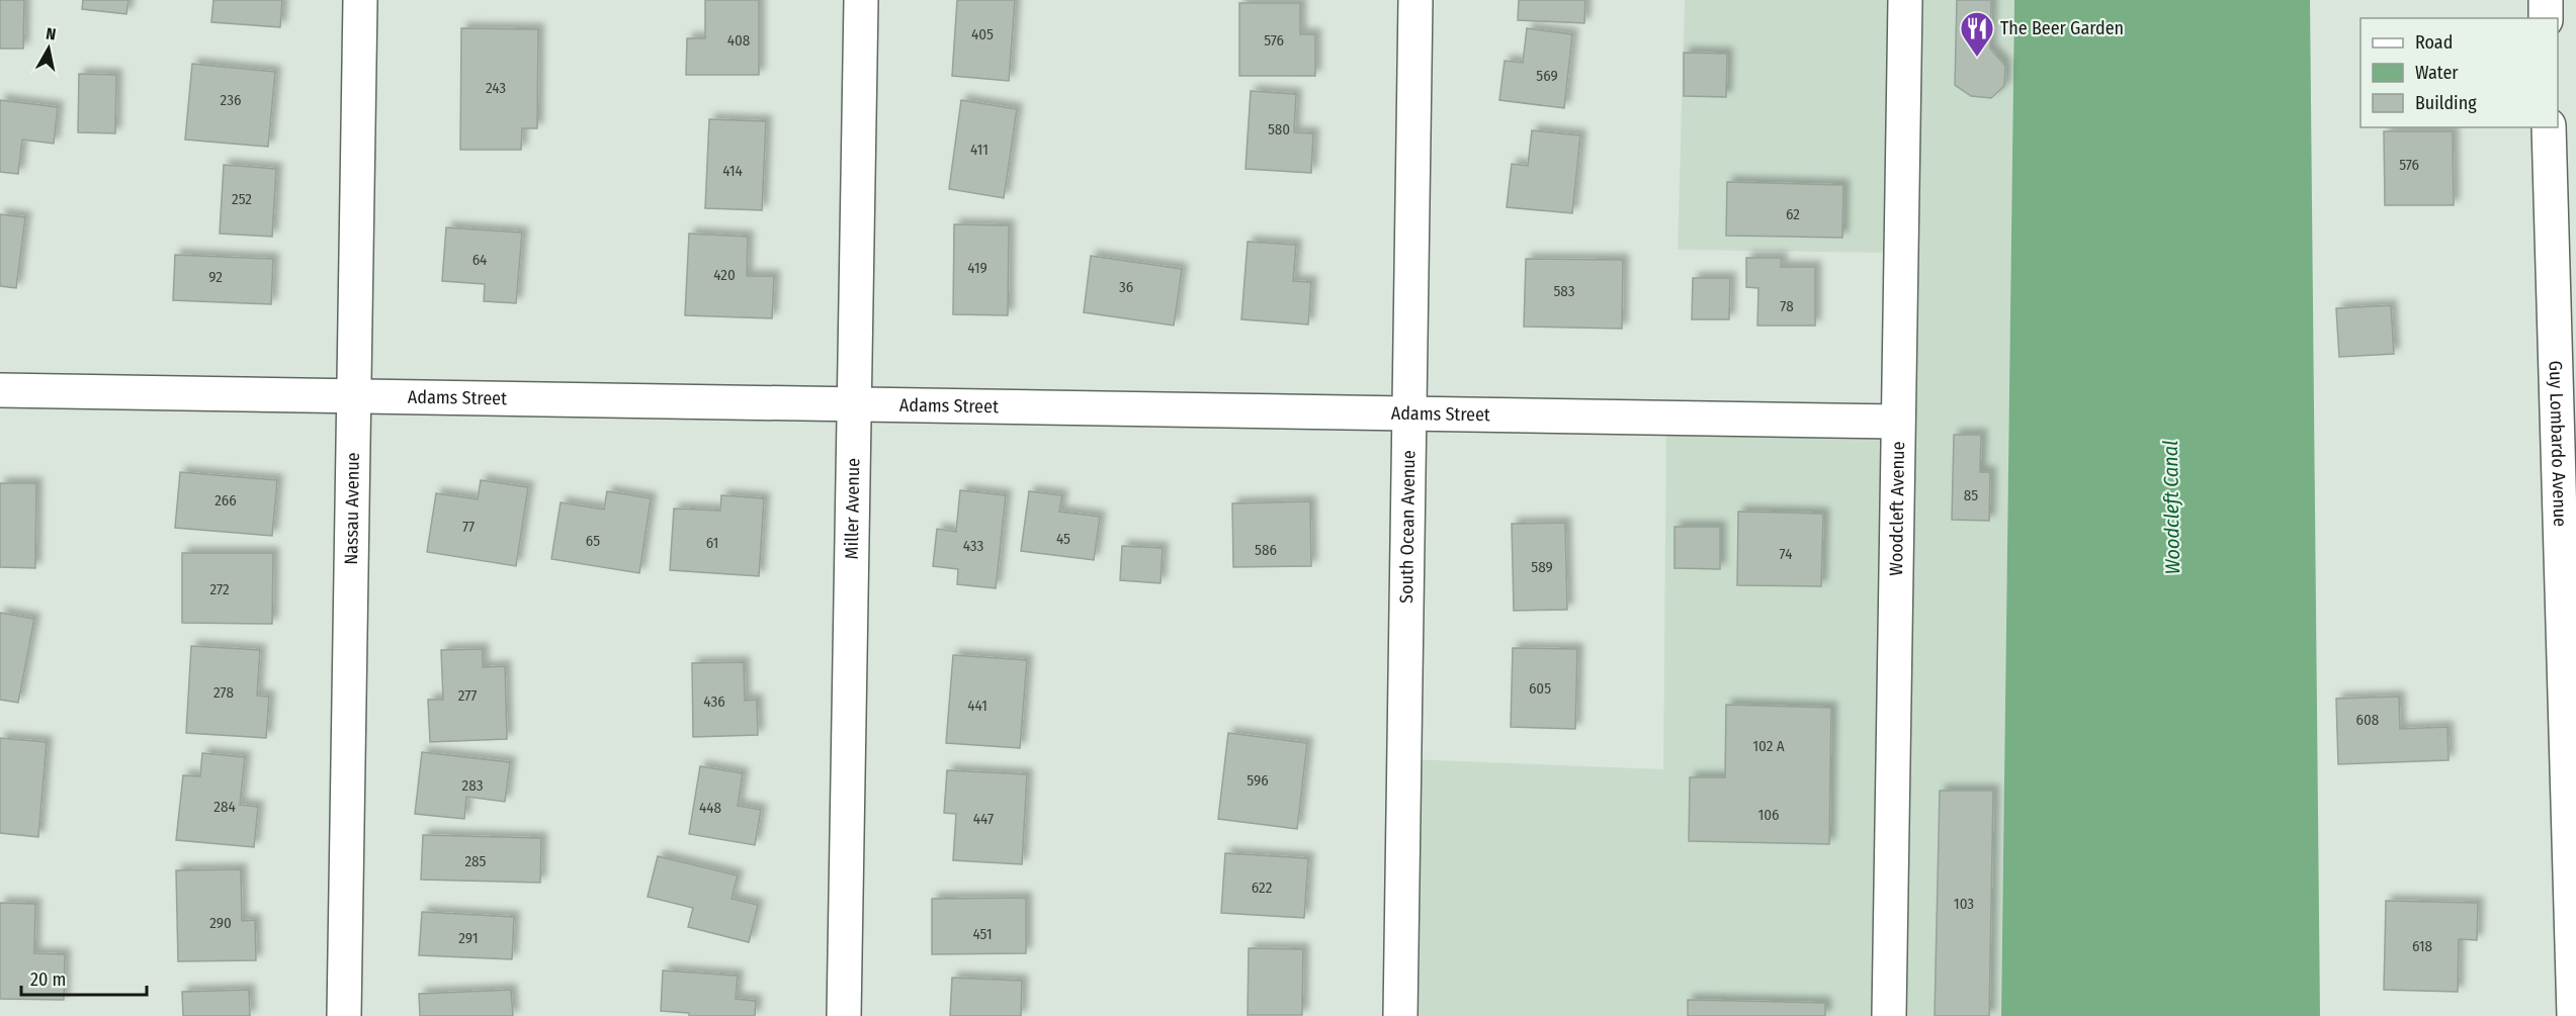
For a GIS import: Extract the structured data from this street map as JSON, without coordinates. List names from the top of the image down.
{
  "streets": {
    "street": [
      "Adams Street",
      "Guy Lombardo Avenue",
      "Woodcleft Avenue",
      "Nassau Avenue",
      "Miller Avenue",
      "South Ocean Avenue"
    ]
  },
  "crossings": [
    ["Adams Street", "Woodcleft Avenue"],
    ["Adams Street", "Nassau Avenue"],
    ["Adams Street", "Miller Avenue"],
    ["Adams Street", "South Ocean Avenue"]
  ],
  "water": ["Woodcleft Canal"],
  "places": {
    "restaurant": ["The Beer Garden"]
  },
  "house_numbers": [
    "405",
    "408",
    "576",
    "569",
    "243",
    "236",
    "580",
    "411",
    "576",
    "414",
    "252",
    "62",
    "64",
    "419",
    "420",
    "92",
    "36",
    "583",
    "78",
    "85",
    "266",
    "77",
    "45",
    "65",
    "61",
    "433",
    "586",
    "74",
    "589",
    "272",
    "605",
    "278",
    "277",
    "436",
    "441",
    "608",
    "102 A",
    "596",
    "283",
    "284",
    "448",
    "106",
    "447",
    "285",
    "622",
    "103",
    "290",
    "451",
    "291",
    "618"
  ],
  "legend": ["Road", "Water", "Building"],
  "scale_bar": "20 m",
  "north": "top"
}
